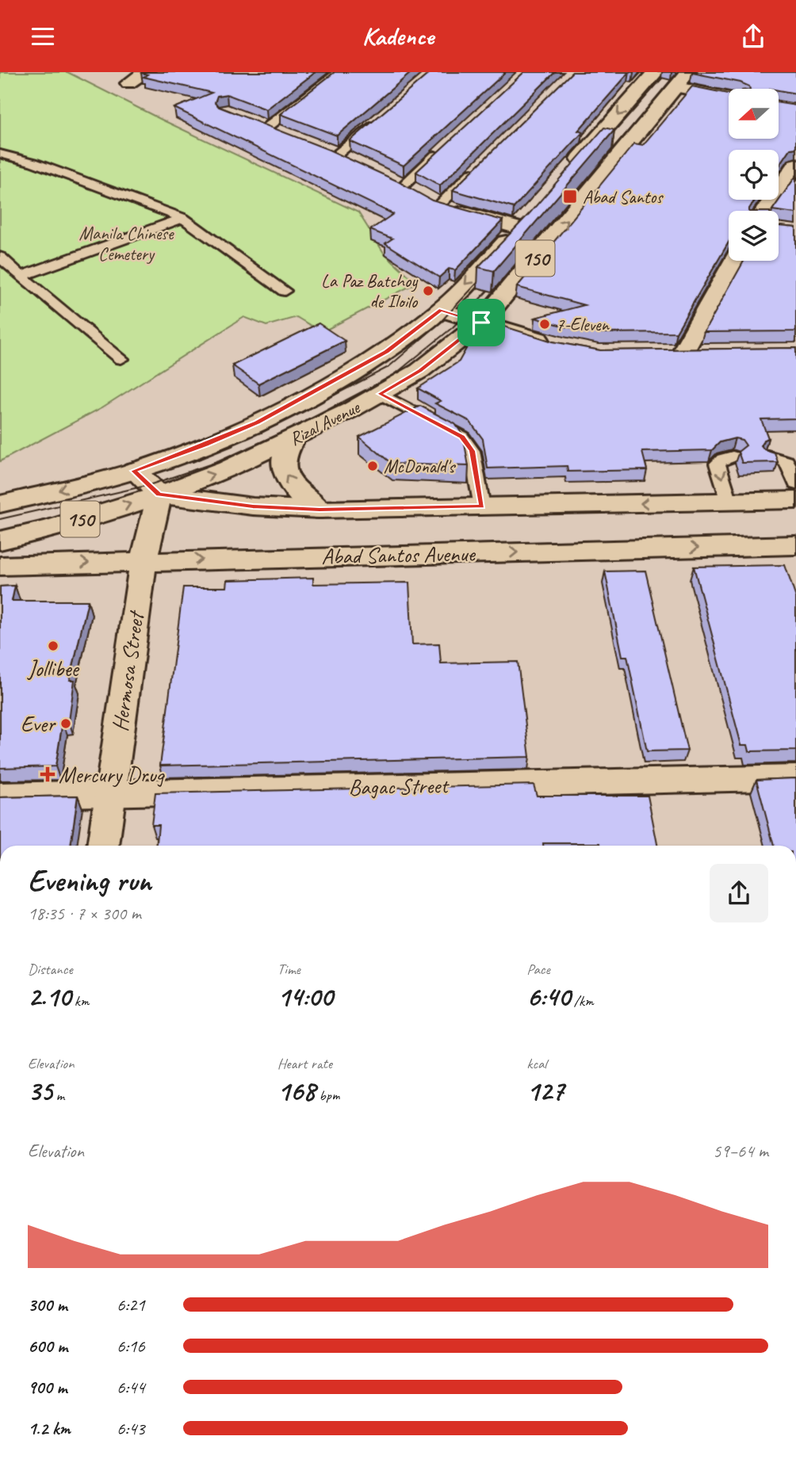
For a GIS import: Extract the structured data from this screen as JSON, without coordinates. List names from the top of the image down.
{
  "streets": {
    "main road": [
      "150",
      "Rizal Avenue",
      "Abad Santos Avenue",
      "Hermosa Street",
      "Bagac Street"
    ]
  },
  "crossings": [
    ["Rizal Avenue", "Abad Santos Avenue"],
    ["Rizal Avenue", "Hermosa Street"],
    ["Abad Santos Avenue", "Hermosa Street"],
    ["Hermosa Street", "Bagac Street"]
  ],
  "parks": ["Manila Chinese Cemetery"],
  "places": {
    "transit": ["Abad Santos"],
    "other": [
      "La Paz Batchoy de Iloilo",
      "7-Eleven",
      "McDonald's",
      "Jollibee",
      "Ever"
    ],
    "health": ["Mercury Drug"]
  },
  "north": "left",
  "page": {
    "header": "Kadence",
    "heading": ["Evening run", "18:35 · 7 × 300 m"],
    "stats": [
      ["Distance", "2.10 km"],
      ["Time", "14:00"],
      ["Pace", "6:40 /km"],
      ["Elevation", "35 m"],
      ["Heart rate", "168 bpm"],
      ["kcal", "127"]
    ],
    "chart": ["Elevation", "59–64 m"],
    "list": [
      {
        "name": "300 m",
        "note": "6:21"
      },
      {
        "name": "600 m",
        "note": "6:16"
      },
      {
        "name": "900 m",
        "note": "6:44"
      },
      {
        "name": "1.2 km",
        "note": "6:43"
      }
    ]
  }
}
